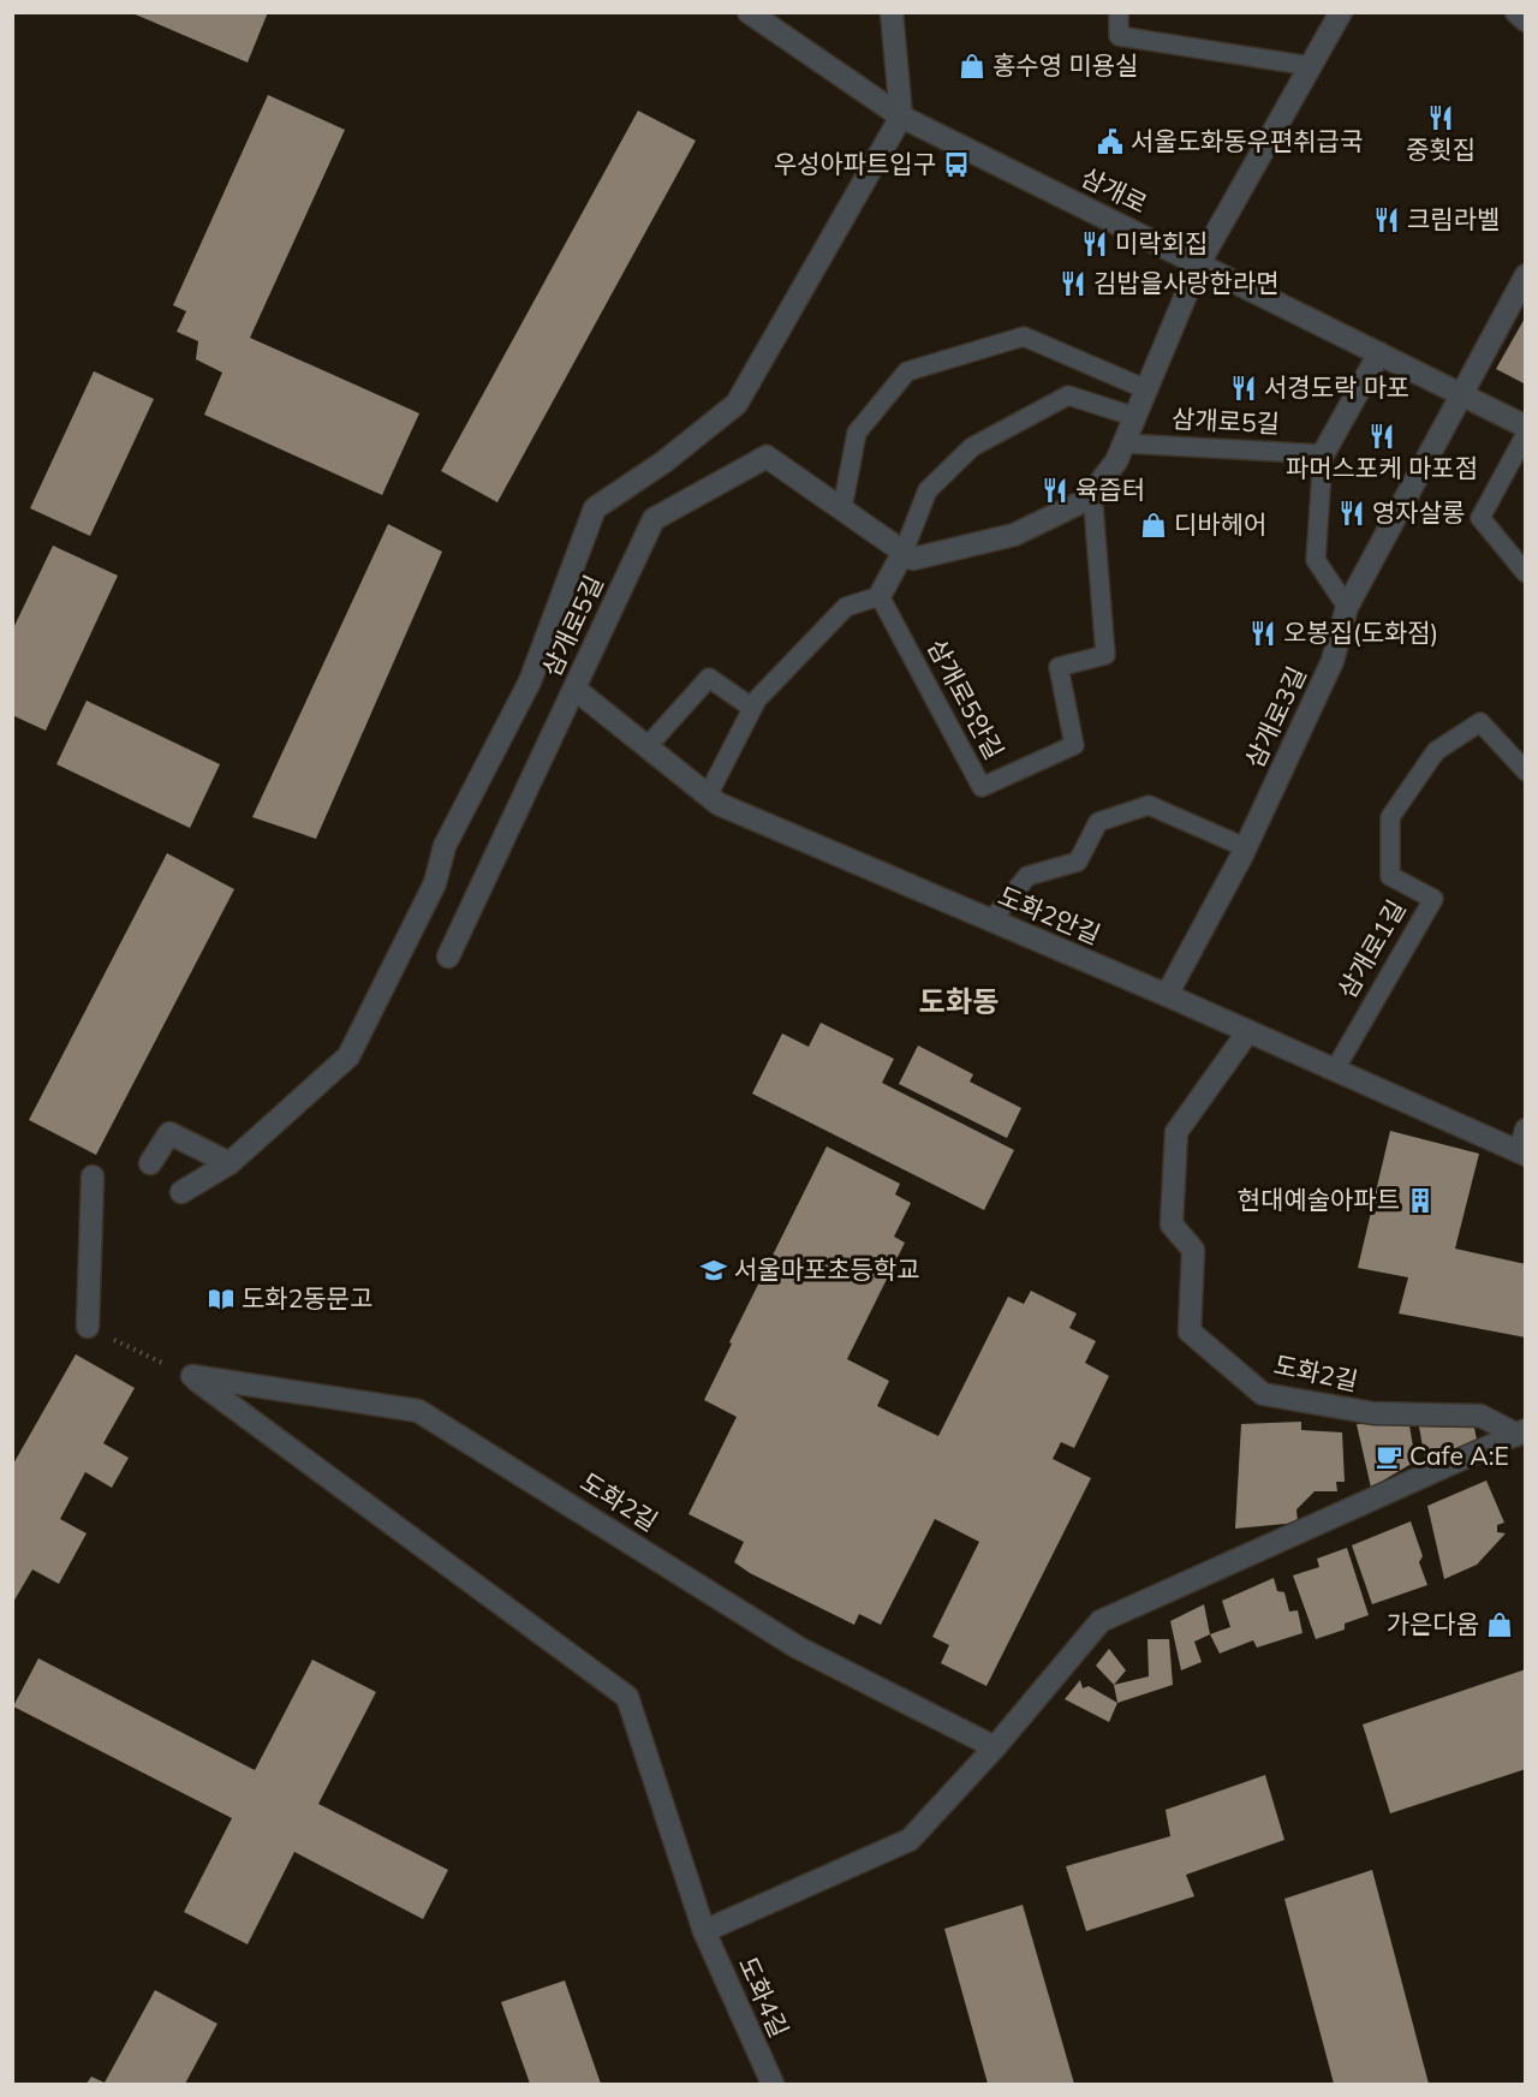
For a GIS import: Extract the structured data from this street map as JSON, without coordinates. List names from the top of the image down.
{
  "streets": {
    "street": [
      "삼개로",
      "삼개로5길",
      "삼개로3길",
      "도화2안길",
      "도화2길",
      "도화4길"
    ],
    "lane": ["삼개로5안길", "삼개로1길"]
  },
  "crossings": [
    ["삼개로", "삼개로5길"],
    ["삼개로", "삼개로3길"],
    ["삼개로5길", "삼개로5안길"],
    ["삼개로5길", "도화2안길"],
    ["삼개로3길", "도화2안길"],
    ["도화2안길", "삼개로1길"],
    ["도화2안길", "도화2길"],
    ["도화2길", "도화4길"]
  ],
  "districts": ["도화동"],
  "places": {
    "shop": ["홍수영 미용실", "디바헤어", "가은다움"],
    "restaurant": [
      "중횟집",
      "크림라벨",
      "미락회집",
      "김밥을사랑한라면",
      "서경도락 마포",
      "파머스포케 마포점",
      "육즙터",
      "영자살롱",
      "오봉집(도화점)"
    ],
    "public building": ["서울도화동우편취급국"],
    "bus stop": ["우성아파트입구"],
    "building": ["현대예술아파트"],
    "school or university": ["서울마포초등학교"],
    "library": ["도화2동문고"],
    "cafe": ["Cafe A:E"]
  }
}
